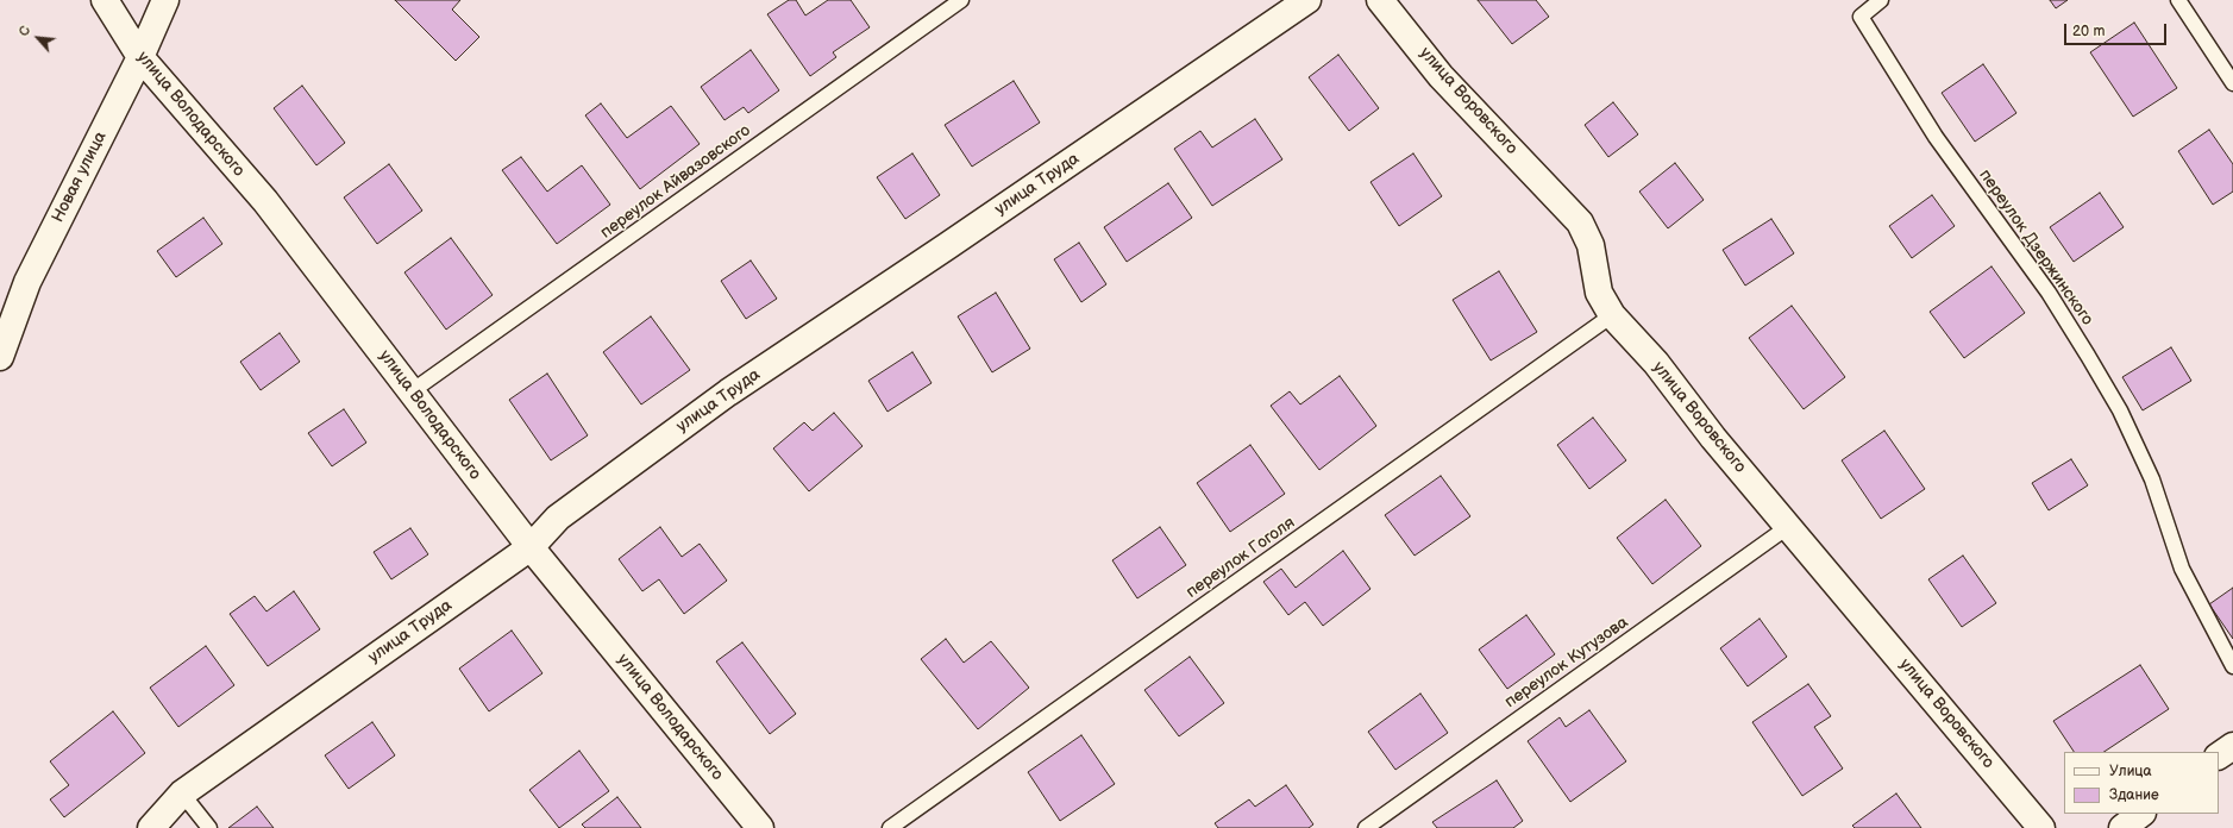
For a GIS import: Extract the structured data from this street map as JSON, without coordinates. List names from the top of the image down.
{
  "streets": {
    "street": [
      "улица Воровского",
      "улица Володарского",
      "Новая улица",
      "улица Труда"
    ],
    "lane": [
      "переулок Айвазовского",
      "переулок Дзержинского",
      "переулок Гоголя",
      "переулок Кутузова"
    ]
  },
  "crossings": [
    ["улица Воровского", "переулок Гоголя"],
    ["улица Воровского", "переулок Кутузова"],
    ["улица Володарского", "Новая улица"],
    ["улица Володарского", "переулок Айвазовского"],
    ["улица Володарского", "улица Труда"]
  ],
  "legend": ["Улица", "Здание"],
  "scale_bar": "20 m",
  "north": "top left"
}
